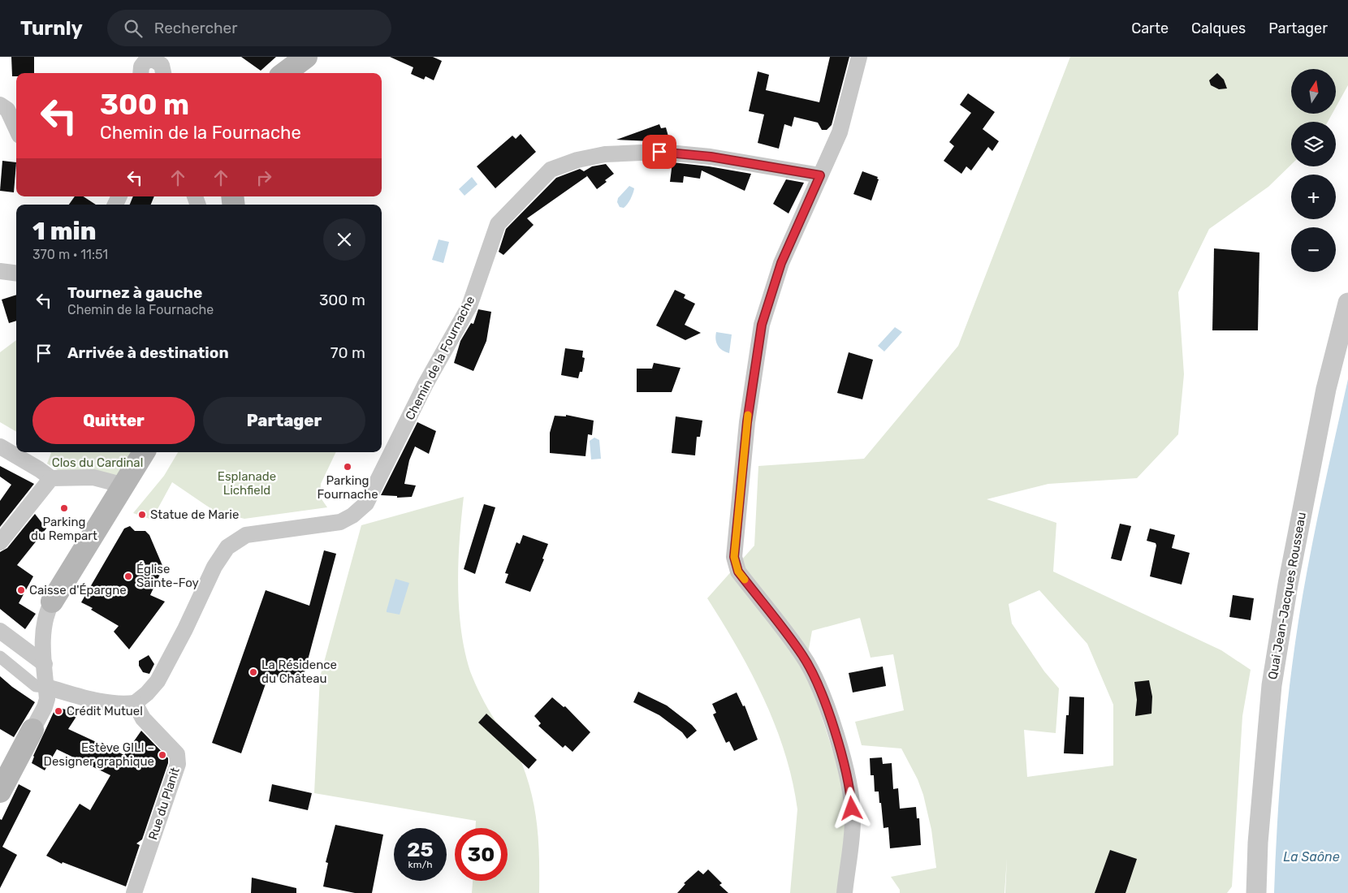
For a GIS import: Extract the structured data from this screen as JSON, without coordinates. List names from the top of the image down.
{
  "streets": {
    "street": ["Chemin de la Fournache", "Quai Jean-Jacques Rousseau", "Rue du Planit"]
  },
  "crossings": [
    ["Chemin de la Fournache", "Rue du Planit"]
  ],
  "water": ["La Saône"],
  "parks": ["Clos du Cardinal", "Esplanade Lichfield"],
  "places": [
    "Parking Fournache",
    "Parking du Rempart",
    "Statue de Marie",
    "Église Sainte-Foy",
    "Caisse d'Épargne",
    "La Résidence du Château",
    "Crédit Mutuel",
    "Estève GILI – Designer graphique"
  ],
  "north": "top",
  "page": {
    "header": "Turnly",
    "search": "Rechercher",
    "nav": ["Carte", "Calques", "Partager"],
    "map_buttons": ["+", "−"],
    "turn": ["300 m", "Chemin de la Fournache"],
    "heading": ["1 min", "370 m · 11:51"],
    "list": [
      {
        "name": "Tournez à gauche",
        "note": "Chemin de la Fournache",
        "value": "300 m"
      },
      {
        "name": "Arrivée à destination",
        "value": "70 m"
      }
    ],
    "buttons": ["Quitter", "Partager"],
    "speed": "25 km/h",
    "limit": "30"
  }
}
